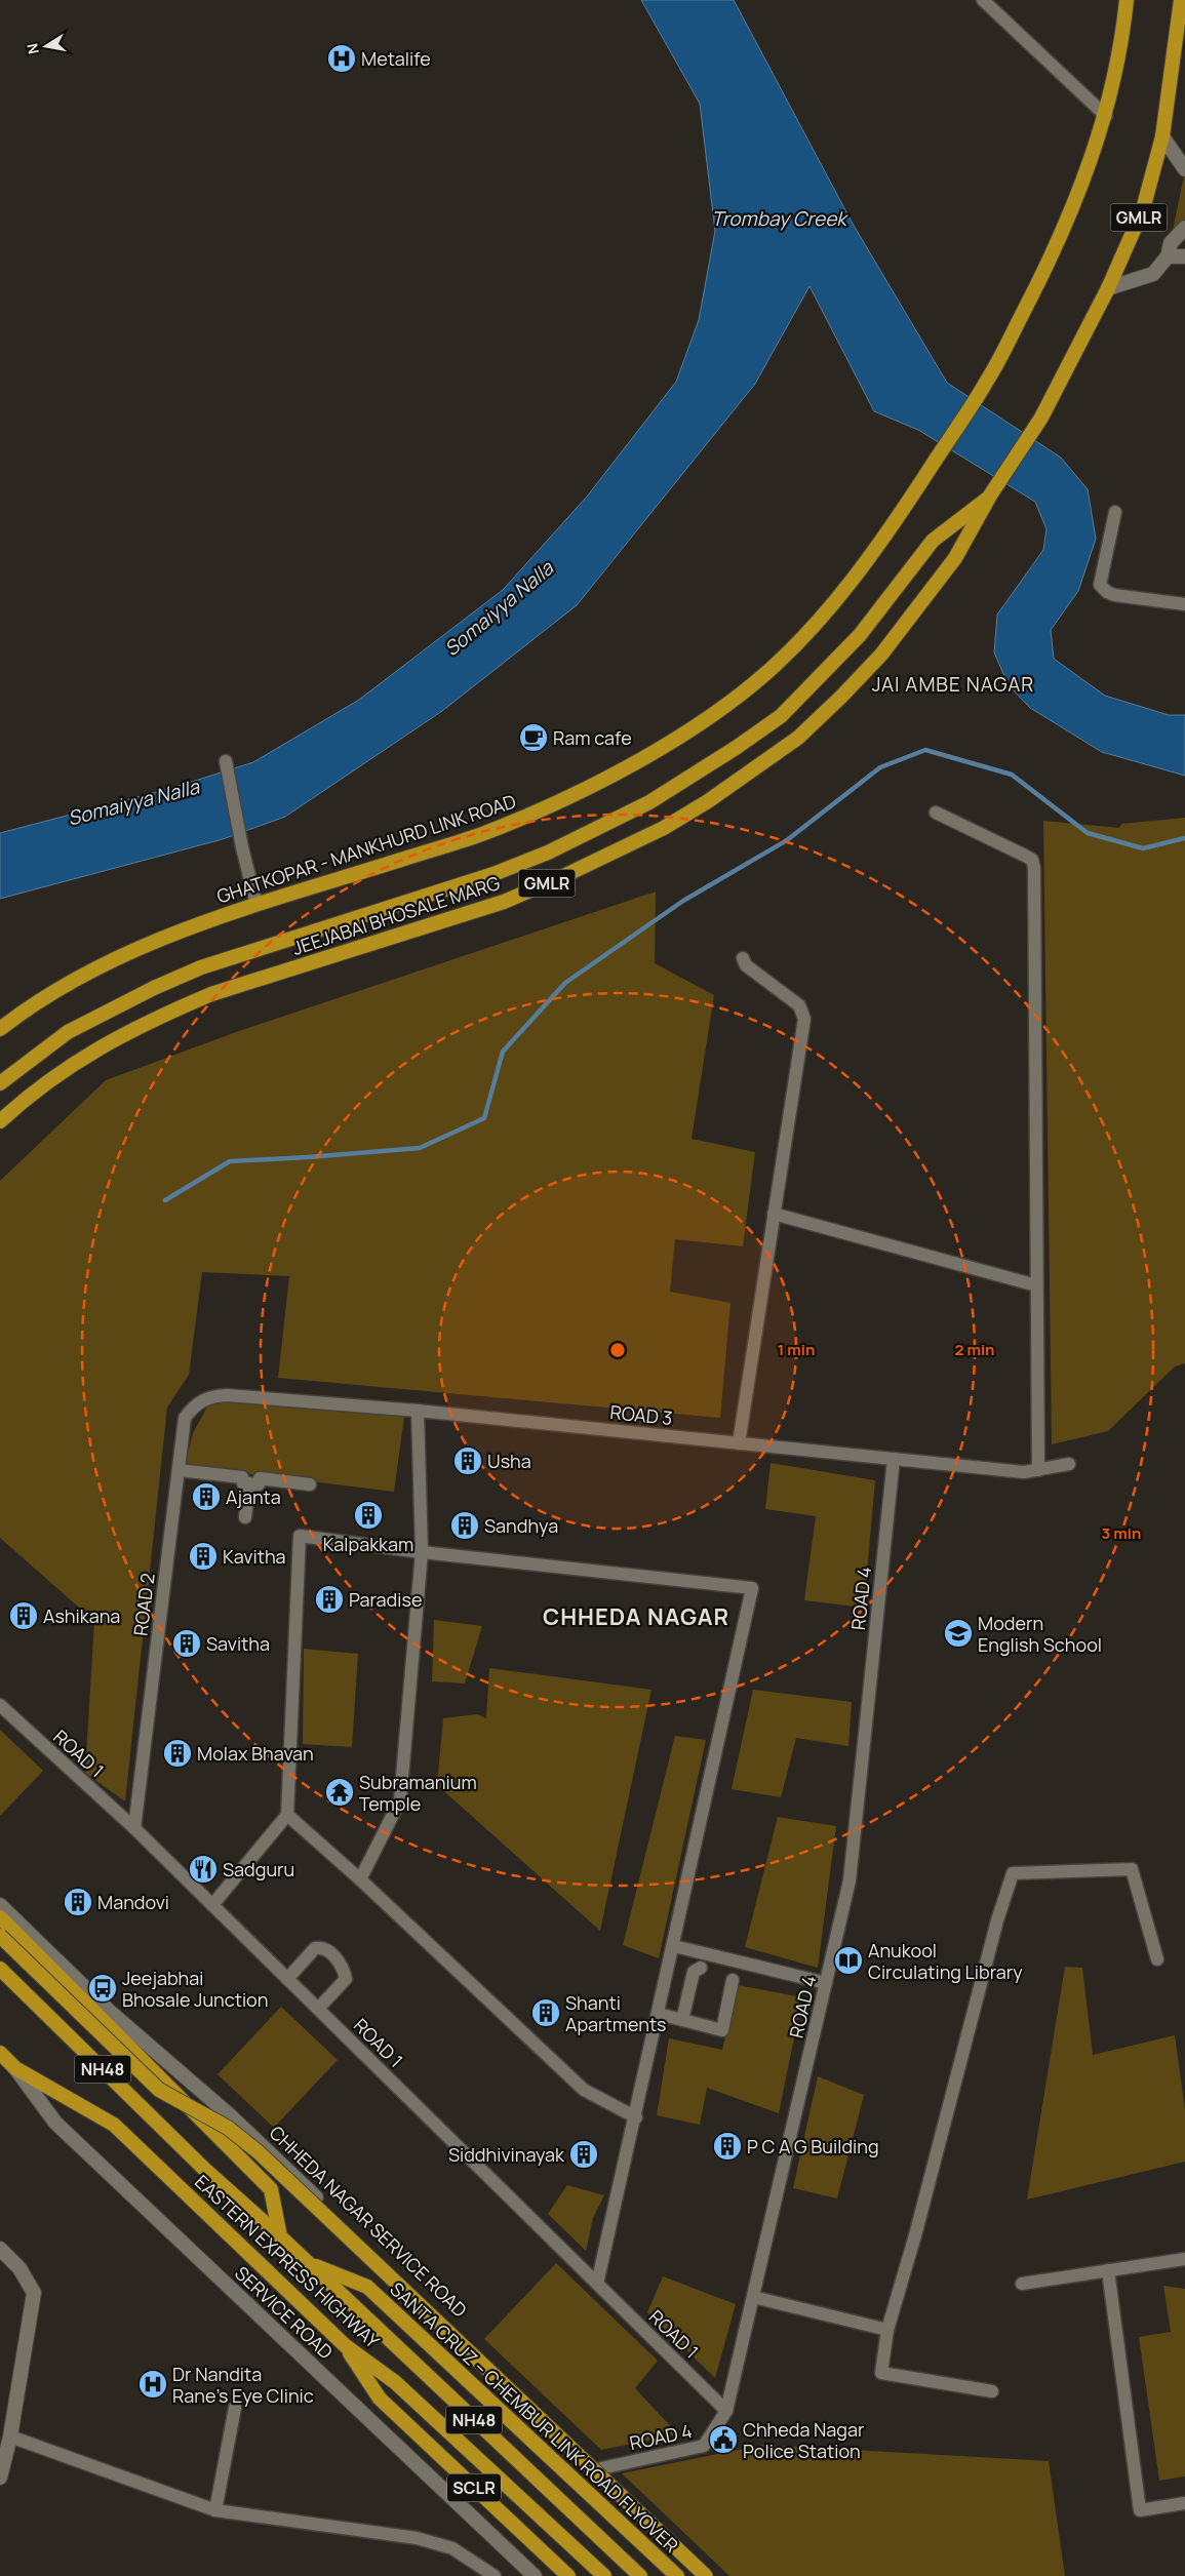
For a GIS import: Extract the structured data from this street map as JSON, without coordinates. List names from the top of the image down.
{
  "streets": {
    "highway": [
      "GMLR",
      "GHATKOPAR - MANKHURD LINK ROAD",
      "JEEJABAI BHOSALE MARG",
      "NH48",
      "EASTERN EXPRESS HIGHWAY",
      "SANTA CRUZ – CHEMBUR LINK ROAD FLYOVER",
      "SCLR"
    ],
    "street": [
      "ROAD 3",
      "ROAD 4",
      "ROAD 2",
      "ROAD 1",
      "CHHEDA NAGAR SERVICE ROAD",
      "SERVICE ROAD"
    ]
  },
  "crossings": [
    ["GMLR", "JEEJABAI BHOSALE MARG"],
    ["ROAD 3", "ROAD 4"],
    ["ROAD 3", "ROAD 2"],
    ["ROAD 4", "ROAD 1"],
    ["ROAD 4", "CHHEDA NAGAR SERVICE ROAD"],
    ["ROAD 2", "ROAD 1"],
    ["NH48", "EASTERN EXPRESS HIGHWAY"],
    ["EASTERN EXPRESS HIGHWAY", "SERVICE ROAD"],
    ["EASTERN EXPRESS HIGHWAY", "SANTA CRUZ – CHEMBUR LINK ROAD FLYOVER"],
    ["EASTERN EXPRESS HIGHWAY", "SCLR"]
  ],
  "districts": ["JAI AMBE NAGAR", "CHHEDA NAGAR"],
  "water": ["Trombay Creek", "Somaiyya Nalla"],
  "places": {
    "hospital": ["Metalife", "Dr Nandita Rane's Eye Clinic"],
    "cafe": ["Ram cafe"],
    "building": [
      "Usha",
      "Ajanta",
      "Kalpakkam",
      "Sandhya",
      "Kavitha",
      "Paradise",
      "Ashikana",
      "Savitha",
      "Molax Bhavan",
      "Mandovi",
      "Shanti Apartments",
      "P C A G Building",
      "Siddhivinayak"
    ],
    "school or university": ["Modern English School"],
    "temple": ["Subramanium Temple"],
    "restaurant": ["Sadguru"],
    "library": ["Anukool Circulating Library"],
    "bus stop": ["Jeejabhai Bhosale Junction"],
    "public building": ["Chheda Nagar Police Station"]
  },
  "north": "left",
  "rings": ["1 min", "2 min", "3 min"]
}
